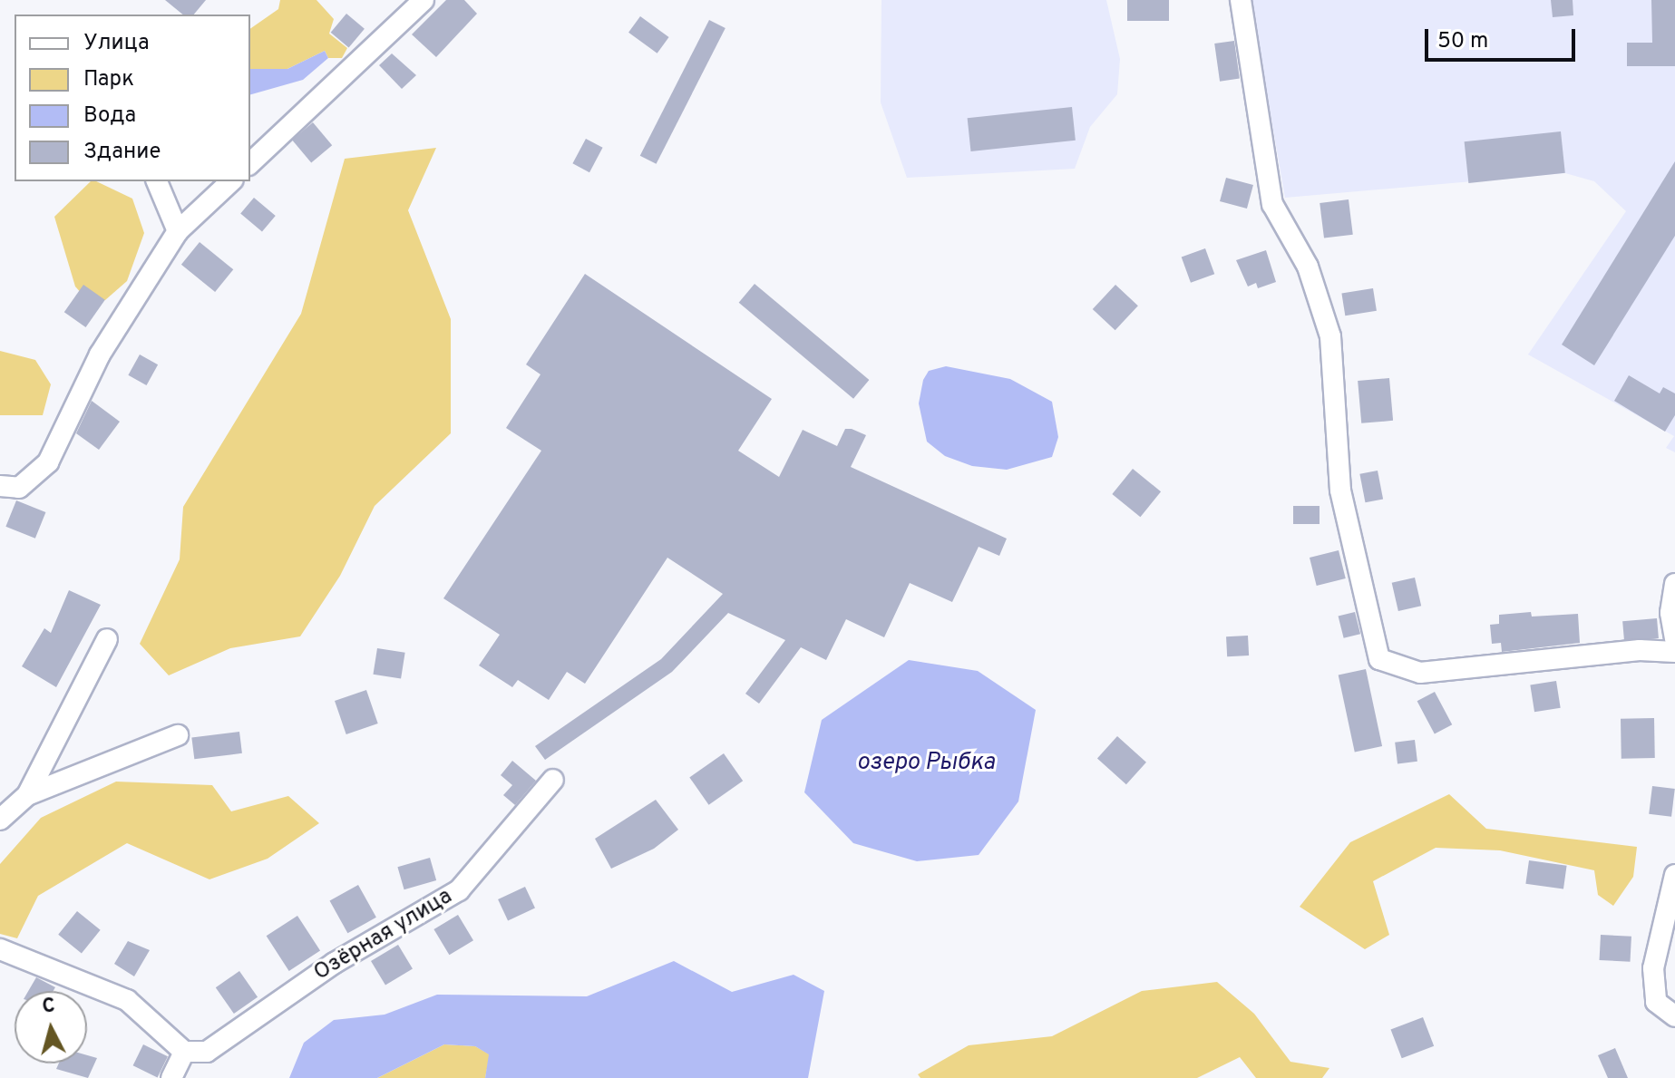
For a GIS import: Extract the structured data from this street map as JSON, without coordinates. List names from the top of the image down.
{
  "streets": {
    "street": ["Озёрная улица"]
  },
  "water": ["озеро Рыбка"],
  "legend": [
    "Улица",
    "Парк",
    "Вода",
    "Здание"
  ],
  "scale_bar": "50 m",
  "north": "top"
}
